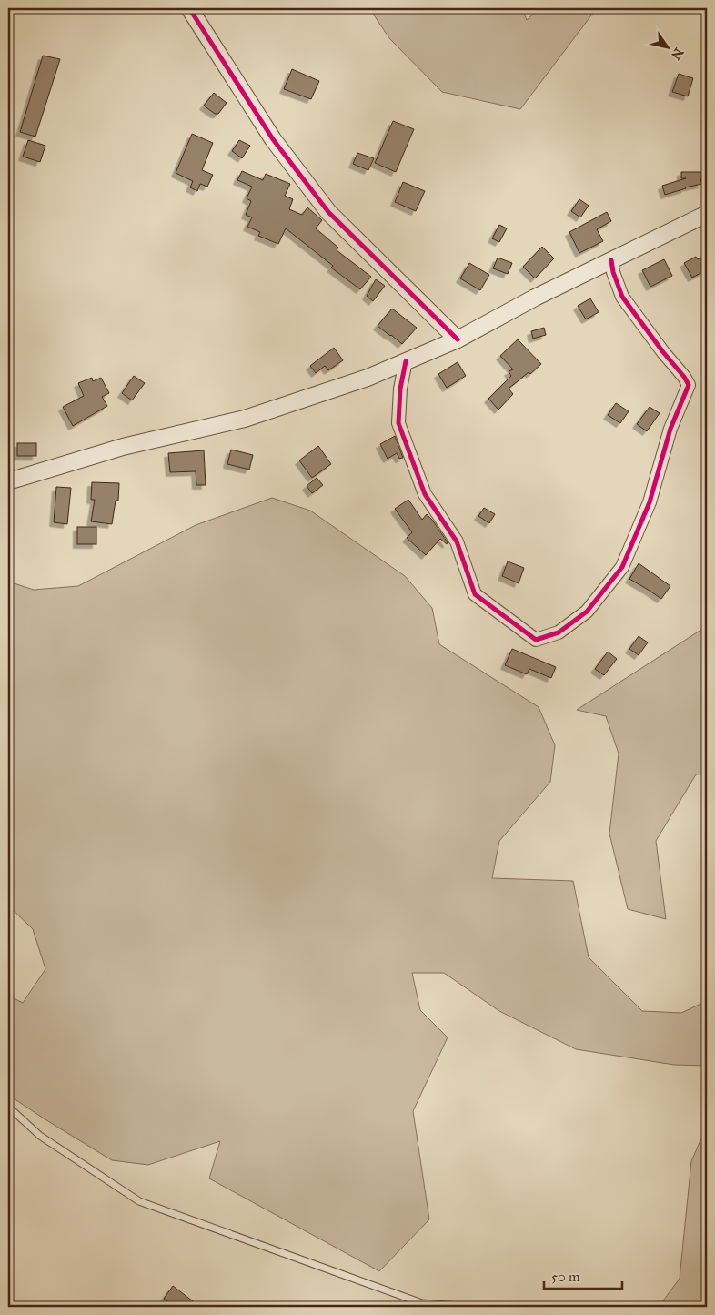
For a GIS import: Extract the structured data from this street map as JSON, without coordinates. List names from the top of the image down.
{
  "scale_bar": "50 m",
  "north": "bottom right"
}
